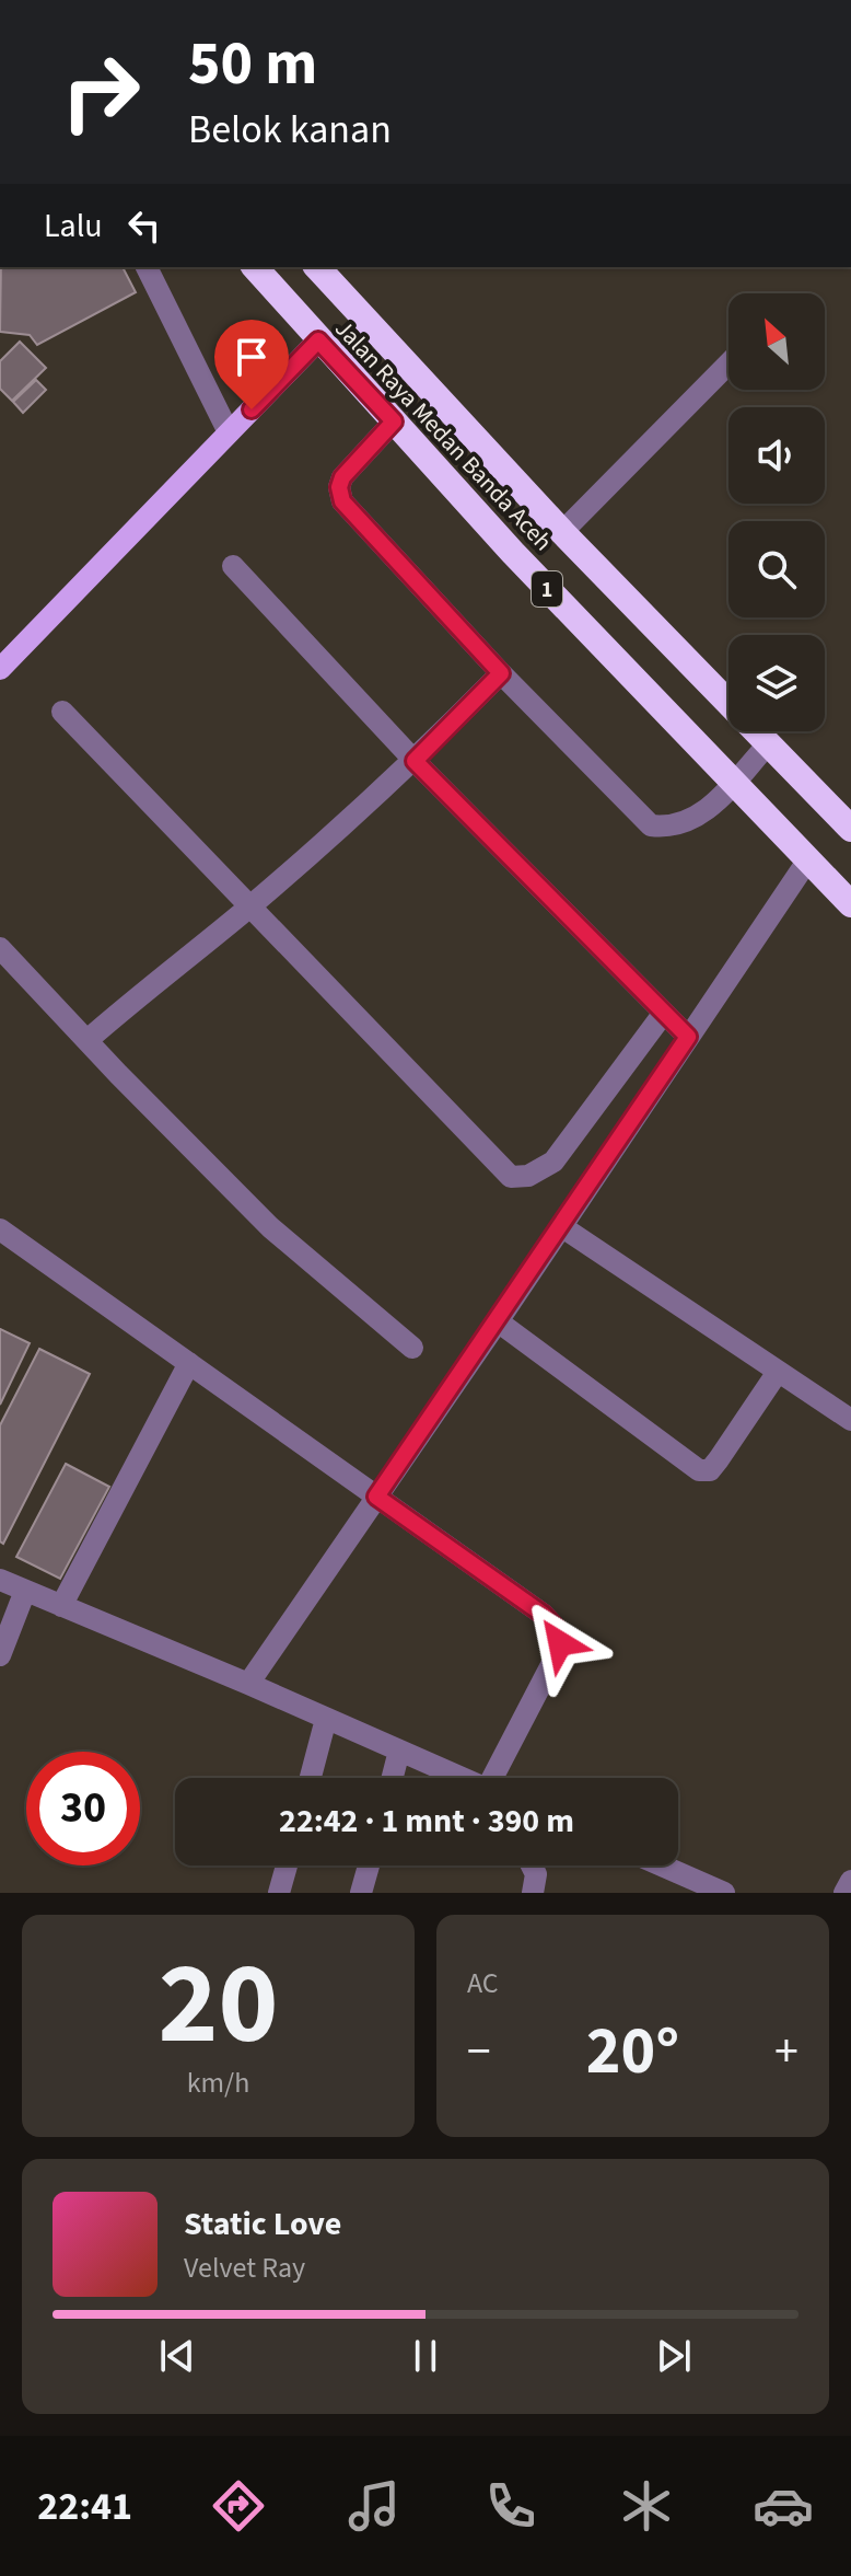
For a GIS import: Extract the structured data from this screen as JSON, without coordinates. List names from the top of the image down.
{
  "streets": {
    "highway": ["Jalan Raya Medan Banda Aceh", "1"]
  },
  "north": "top left",
  "page": {
    "turn": ["50 m", "Belok kanan"],
    "then": "Lalu",
    "limit": "30",
    "trip": "22:42 · 1 mnt · 390 m",
    "tile": [
      ["20", "km/h"],
      "AC"
    ],
    "heat": ["−", "20°", "+"],
    "song": ["Static Love", "Velvet Ray"],
    "tabs": "22:41"
  }
}
